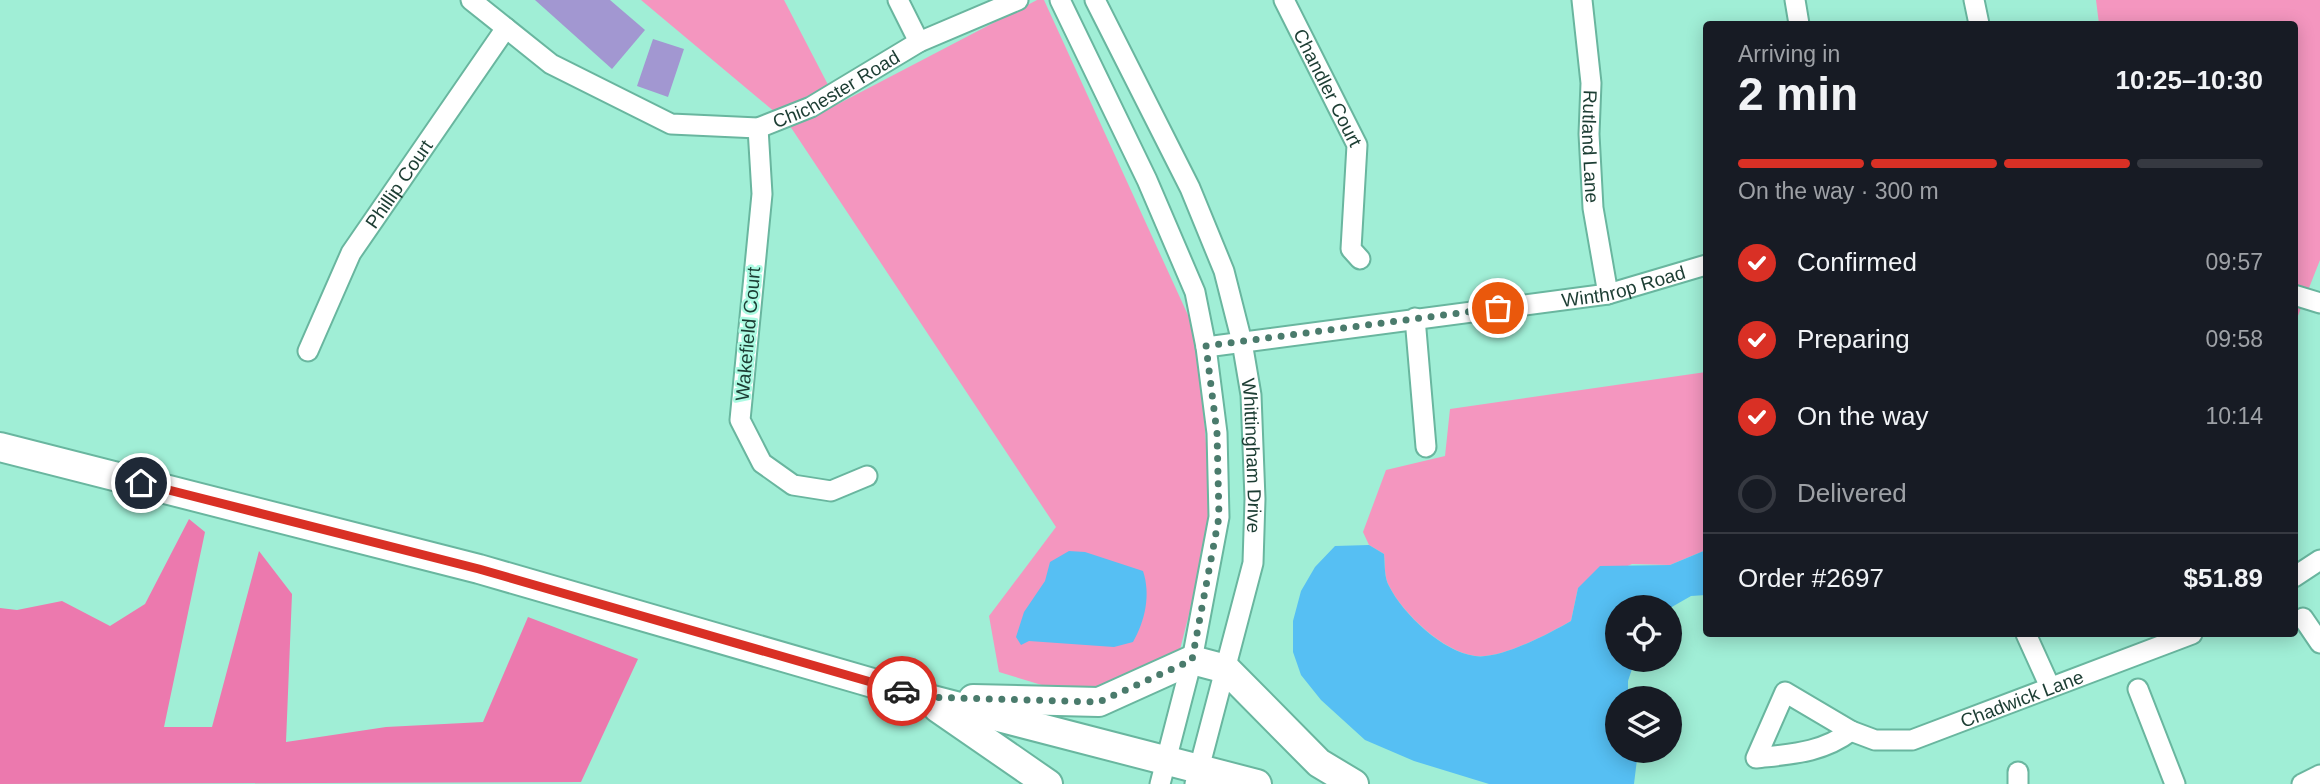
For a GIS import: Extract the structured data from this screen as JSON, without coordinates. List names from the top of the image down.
{
  "streets": {
    "street": [
      "Chichester Road",
      "Chandler Court",
      "Rutland Lane",
      "Phillip Court",
      "Winthrop Road",
      "Wakefield Court",
      "Whittingham Drive",
      "Chadwick Lane"
    ]
  },
  "crossings": [
    ["Chichester Road", "Phillip Court"],
    ["Chichester Road", "Wakefield Court"],
    ["Rutland Lane", "Winthrop Road"],
    ["Winthrop Road", "Whittingham Drive"]
  ],
  "page": {
    "heading": ["2 min", "Arriving in", "10:25–10:30"],
    "panel": ["Order #2697", "$51.89"],
    "bar": "On the way · 300 m",
    "list": [
      ["Confirmed", "09:57"],
      ["Preparing", "09:58"],
      ["On the way", "10:14"],
      "Delivered"
    ]
  }
}
